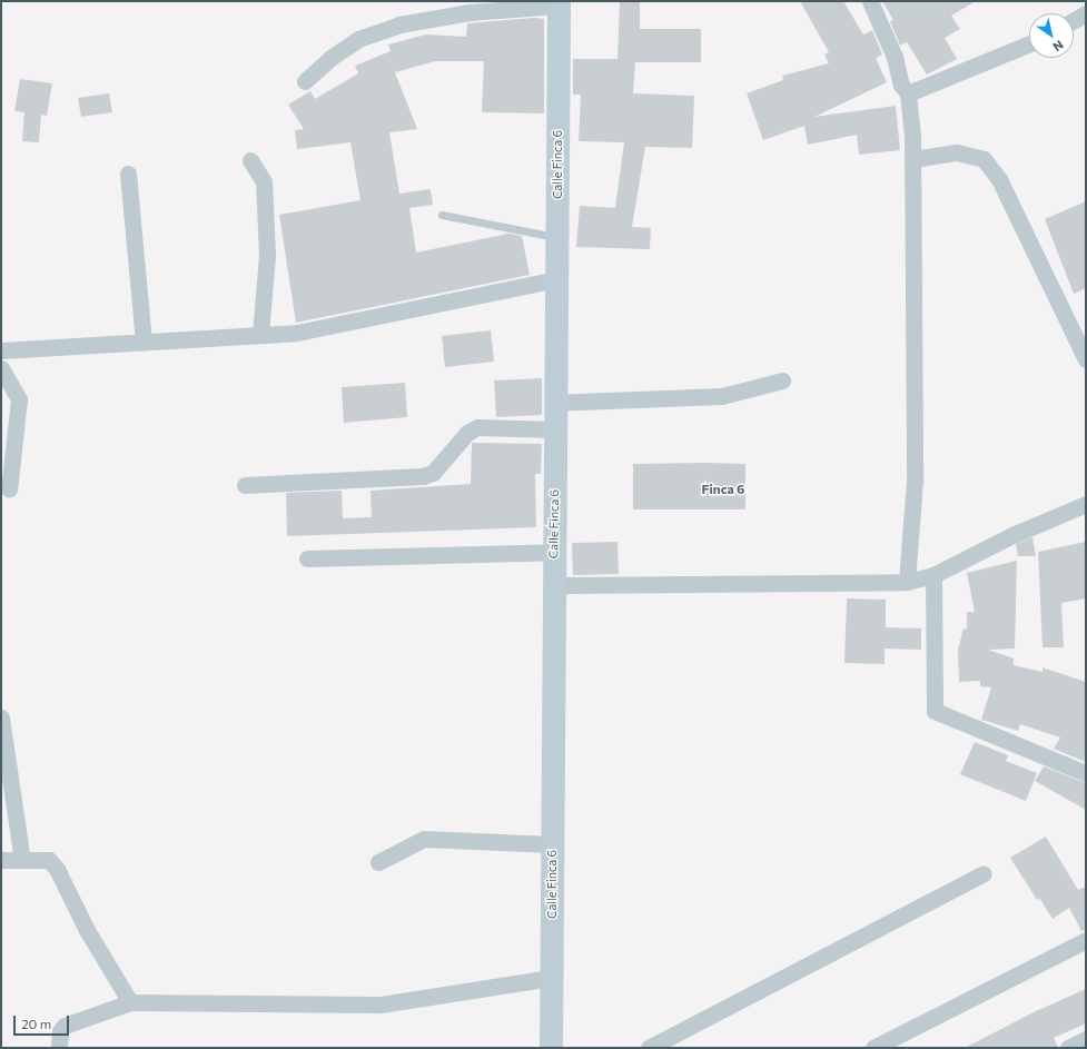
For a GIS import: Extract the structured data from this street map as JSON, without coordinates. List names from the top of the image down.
{
  "streets": {
    "street": ["Calle Finca 6"]
  },
  "districts": ["Finca 6"],
  "scale_bar": "20 m",
  "north": "bottom right"
}
